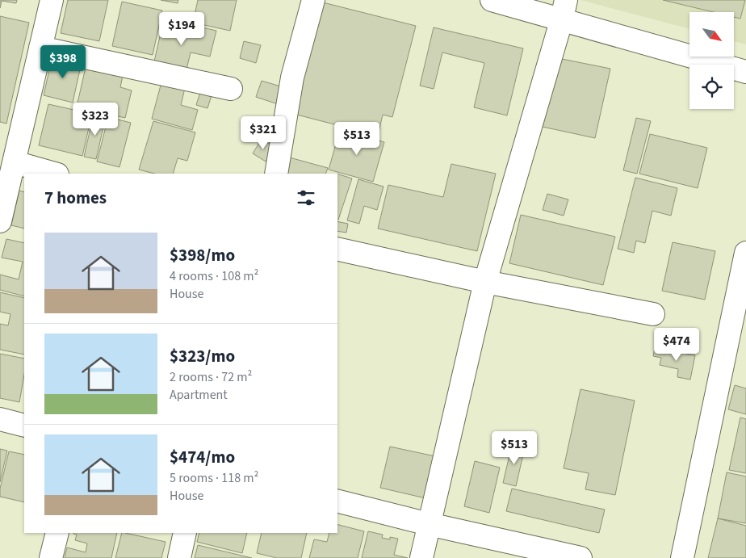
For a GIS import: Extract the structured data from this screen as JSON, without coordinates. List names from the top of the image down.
{
  "north": "bottom right",
  "page": {
    "price": [
      "$194",
      "$398",
      "$323",
      "$321",
      "$513",
      "$474",
      "$513"
    ],
    "heading": "7 homes",
    "list": [
      {
        "name": "$398/mo",
        "note": "4 rooms · 108 m² · House"
      },
      {
        "name": "$323/mo",
        "note": "2 rooms · 72 m² · Apartment"
      },
      {
        "name": "$474/mo",
        "note": "5 rooms · 118 m² · House"
      }
    ]
  }
}
